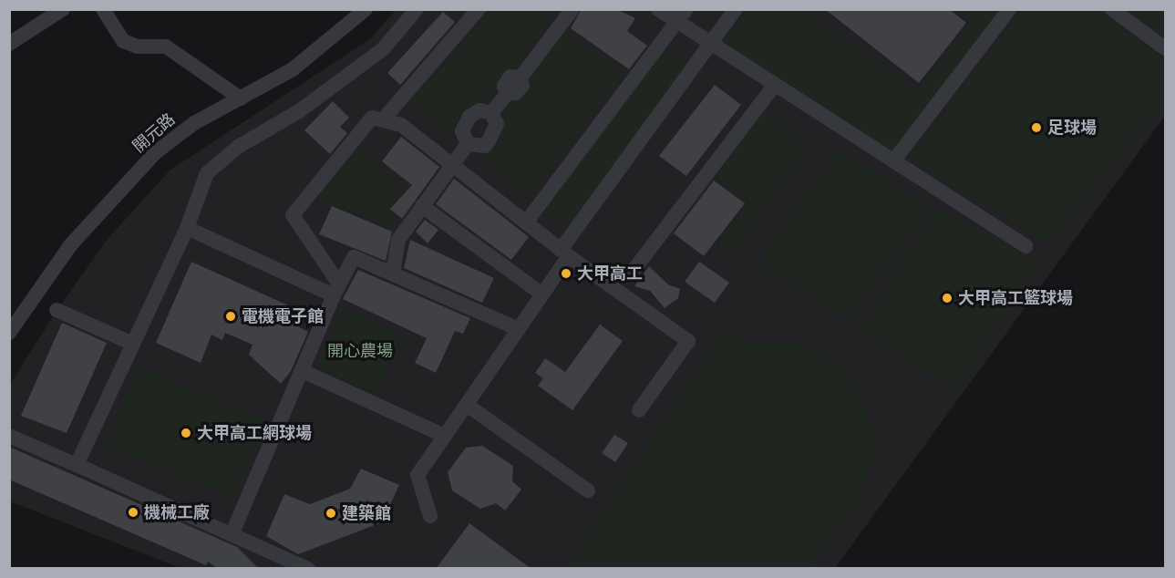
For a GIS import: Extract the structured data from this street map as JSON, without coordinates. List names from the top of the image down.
{
  "streets": {
    "street": ["開元路"]
  },
  "parks": ["開心農場"],
  "places": [
    "足球場",
    "大甲高工",
    "大甲高工籃球場",
    "電機電子館",
    "大甲高工網球場",
    "機械工廠",
    "建築館"
  ]
}
